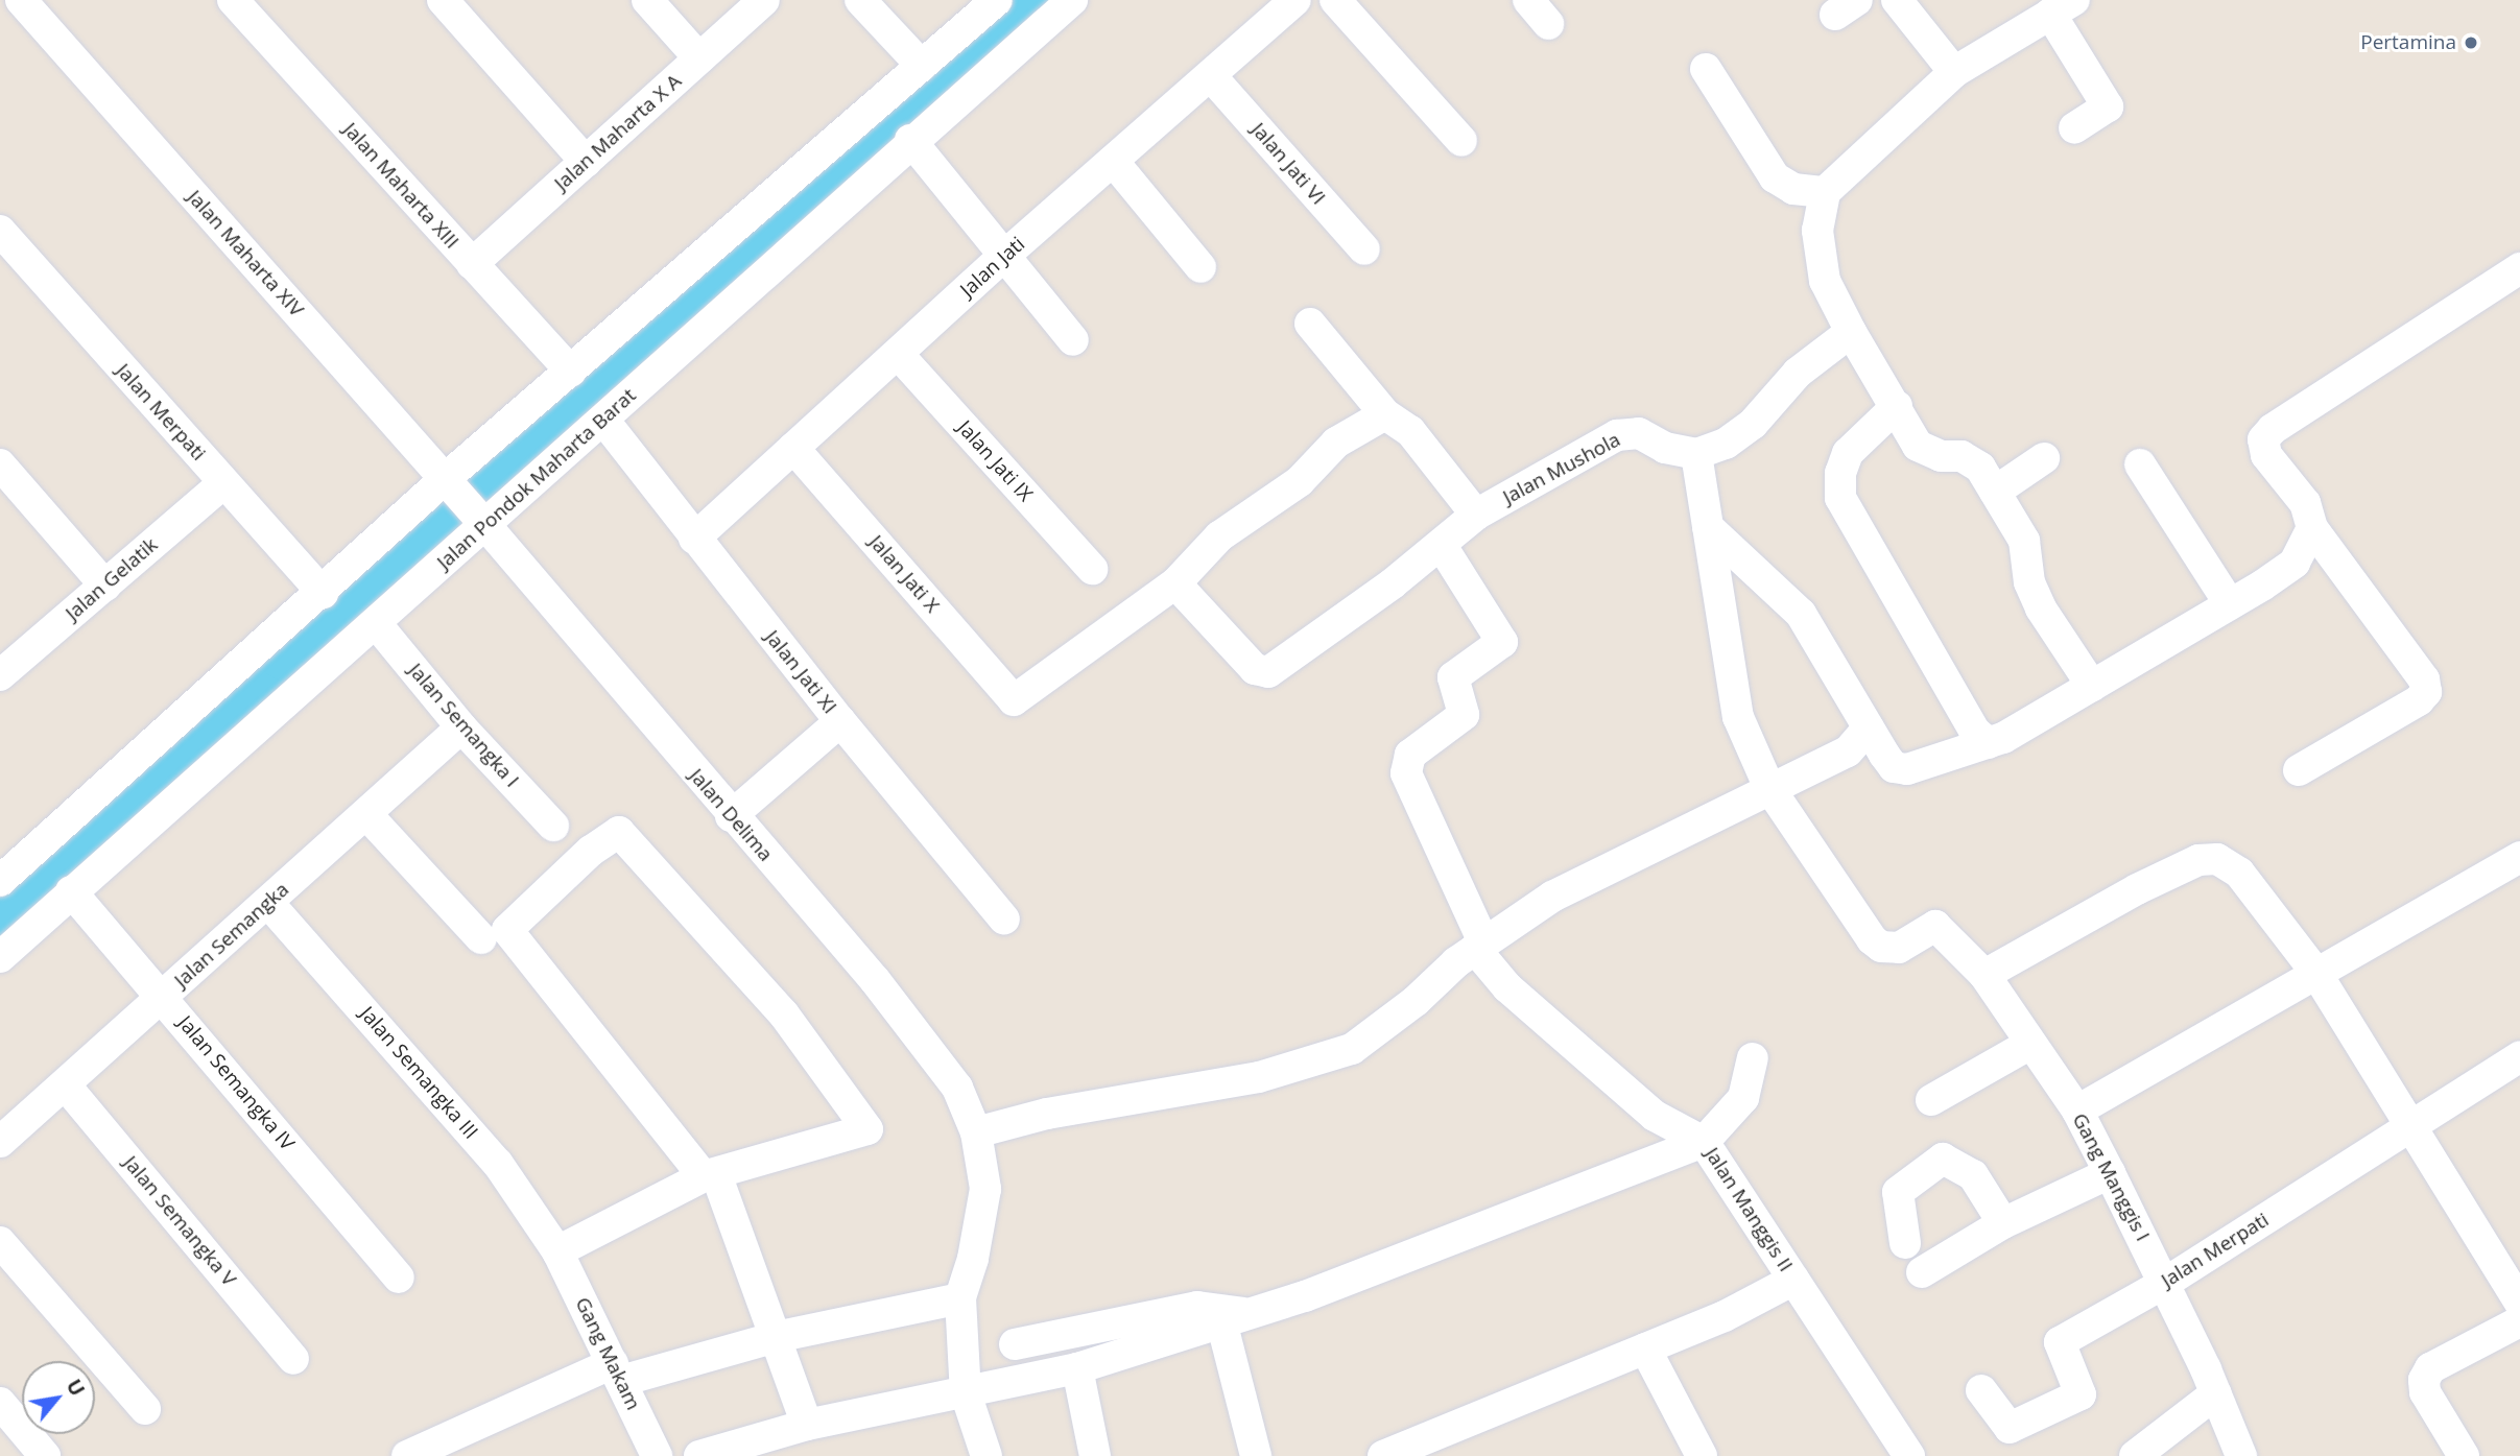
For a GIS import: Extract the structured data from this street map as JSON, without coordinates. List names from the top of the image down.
{
  "streets": {
    "street": [
      "Jalan Maharta X A",
      "Jalan Jati VI",
      "Jalan Maharta XIII",
      "Jalan Maharta XIV",
      "Jalan Jati",
      "Jalan Merpati",
      "Jalan Jati IX",
      "Jalan Mushola",
      "Jalan Pondok Maharta Barat",
      "Jalan Jati X",
      "Jalan Gelatik",
      "Jalan Jati XI",
      "Jalan Semangka I",
      "Jalan Delima",
      "Jalan Semangka",
      "Jalan Semangka III",
      "Jalan Semangka IV",
      "Gang Manggis I",
      "Jalan Manggis II",
      "Jalan Semangka V",
      "Gang Makam"
    ]
  },
  "crossings": [
    ["Jalan Maharta X A", "Jalan Maharta XIII"],
    ["Jalan Jati VI", "Jalan Jati"],
    ["Jalan Maharta XIII", "Jalan Pondok Maharta Barat"],
    ["Jalan Maharta XIV", "Jalan Pondok Maharta Barat"],
    ["Jalan Maharta XIV", "Jalan Delima"],
    ["Jalan Jati", "Jalan Jati IX"],
    ["Jalan Jati", "Jalan Jati X"],
    ["Jalan Jati", "Jalan Jati XI"],
    ["Jalan Merpati", "Jalan Pondok Maharta Barat"],
    ["Jalan Merpati", "Jalan Gelatik"],
    ["Jalan Merpati", "Gang Manggis I"],
    ["Jalan Mushola", "Jalan Jati X"],
    ["Jalan Mushola", "Jalan Manggis II"],
    ["Jalan Pondok Maharta Barat", "Jalan Jati XI"],
    ["Jalan Pondok Maharta Barat", "Jalan Semangka I"],
    ["Jalan Pondok Maharta Barat", "Jalan Delima"],
    ["Jalan Pondok Maharta Barat", "Jalan Semangka IV"],
    ["Jalan Semangka I", "Jalan Semangka"],
    ["Jalan Semangka", "Jalan Semangka III"],
    ["Jalan Semangka", "Jalan Semangka IV"],
    ["Jalan Semangka", "Jalan Semangka V"],
    ["Jalan Semangka III", "Gang Makam"]
  ],
  "places": ["Pertamina"],
  "north": "top right"
}
